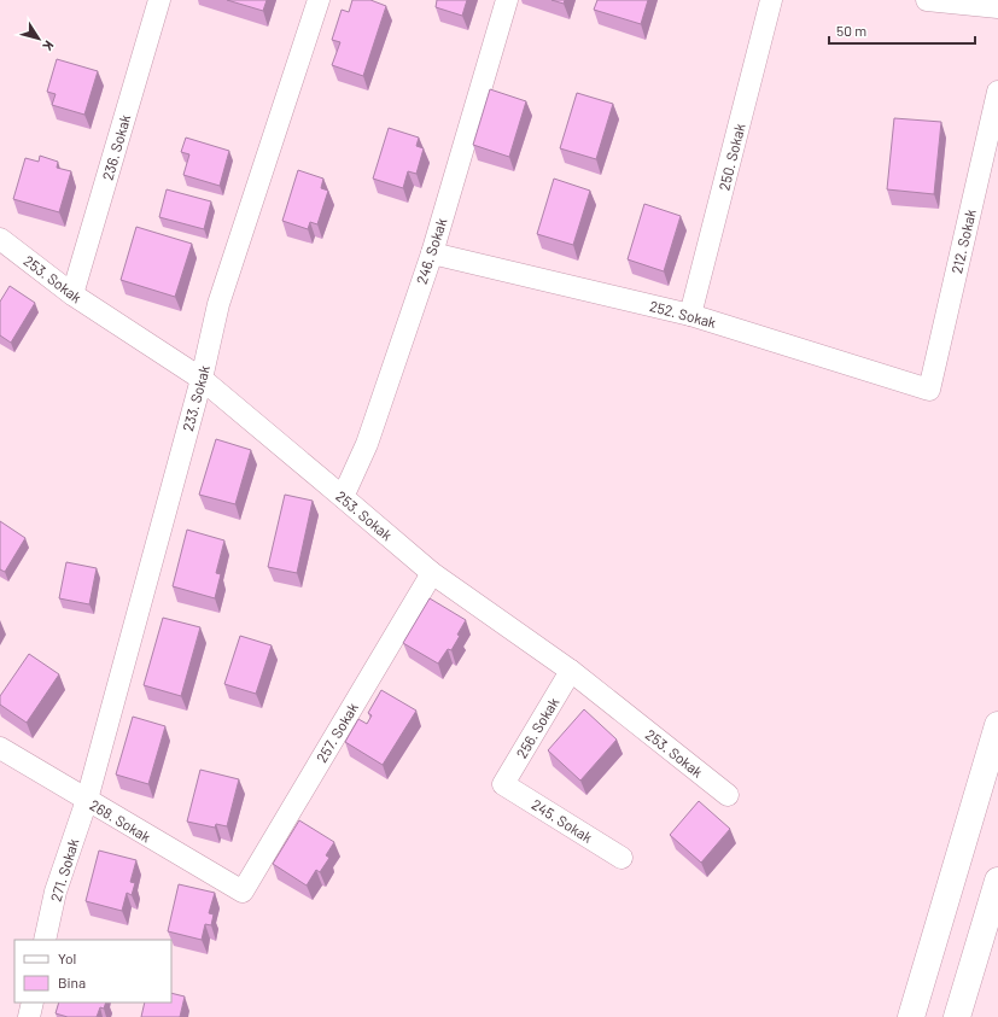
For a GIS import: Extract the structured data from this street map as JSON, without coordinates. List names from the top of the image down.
{
  "streets": {
    "street": [
      "236. Sokak",
      "250. Sokak",
      "212. Sokak",
      "246. Sokak",
      "253. Sokak",
      "252. Sokak",
      "233. Sokak",
      "256. Sokak",
      "257. Sokak",
      "268. Sokak",
      "245. Sokak",
      "271. Sokak"
    ]
  },
  "crossings": [
    ["236. Sokak", "253. Sokak"],
    ["250. Sokak", "252. Sokak"],
    ["212. Sokak", "252. Sokak"],
    ["246. Sokak", "253. Sokak"],
    ["246. Sokak", "252. Sokak"],
    ["253. Sokak", "233. Sokak"],
    ["253. Sokak", "256. Sokak"],
    ["253. Sokak", "257. Sokak"],
    ["233. Sokak", "268. Sokak"],
    ["233. Sokak", "271. Sokak"],
    ["256. Sokak", "245. Sokak"],
    ["257. Sokak", "268. Sokak"],
    ["268. Sokak", "271. Sokak"]
  ],
  "legend": ["Yol", "Bina"],
  "scale_bar": "50 m",
  "north": "bottom right"
}
